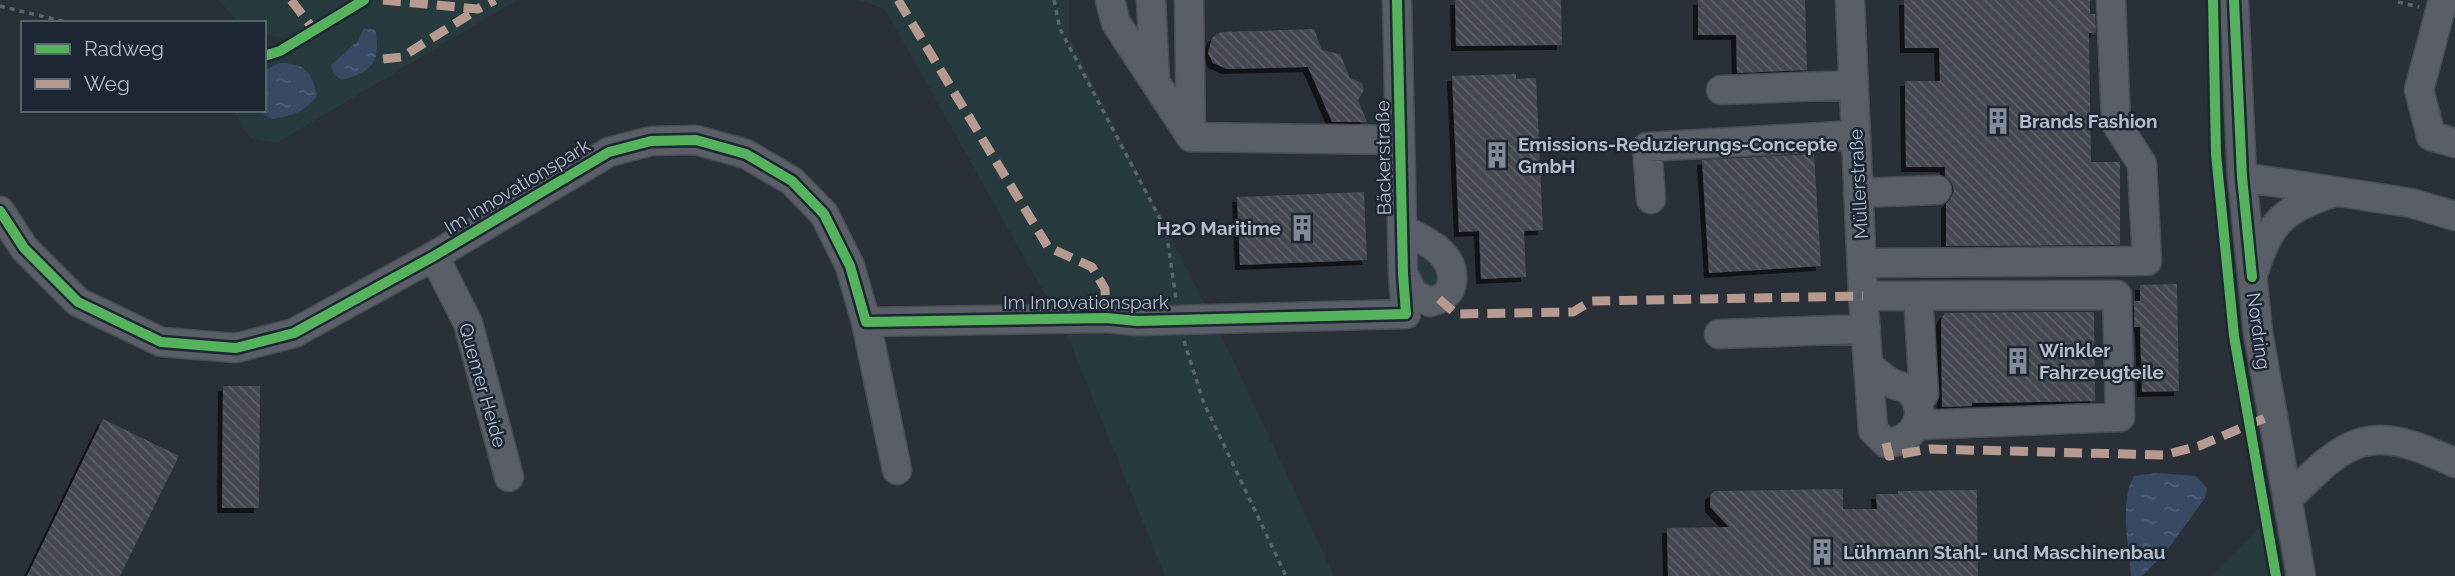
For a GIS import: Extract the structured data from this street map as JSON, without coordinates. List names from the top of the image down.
{
  "streets": {
    "street": [
      "Bäckerstraße",
      "Müllerstraße",
      "Im Innovationspark",
      "Nordring",
      "Quemer Heide"
    ]
  },
  "crossings": [
    ["Bäckerstraße", "Im Innovationspark"],
    ["Im Innovationspark", "Quemer Heide"]
  ],
  "places": {
    "building": [
      "Brands Fashion",
      "Emissions-Reduzierungs-Concepte GmbH",
      "H2O Maritime",
      "Winkler Fahrzeugteile",
      "Lühmann Stahl- und Maschinenbau"
    ]
  },
  "legend": ["Radweg", "Weg"]
}
